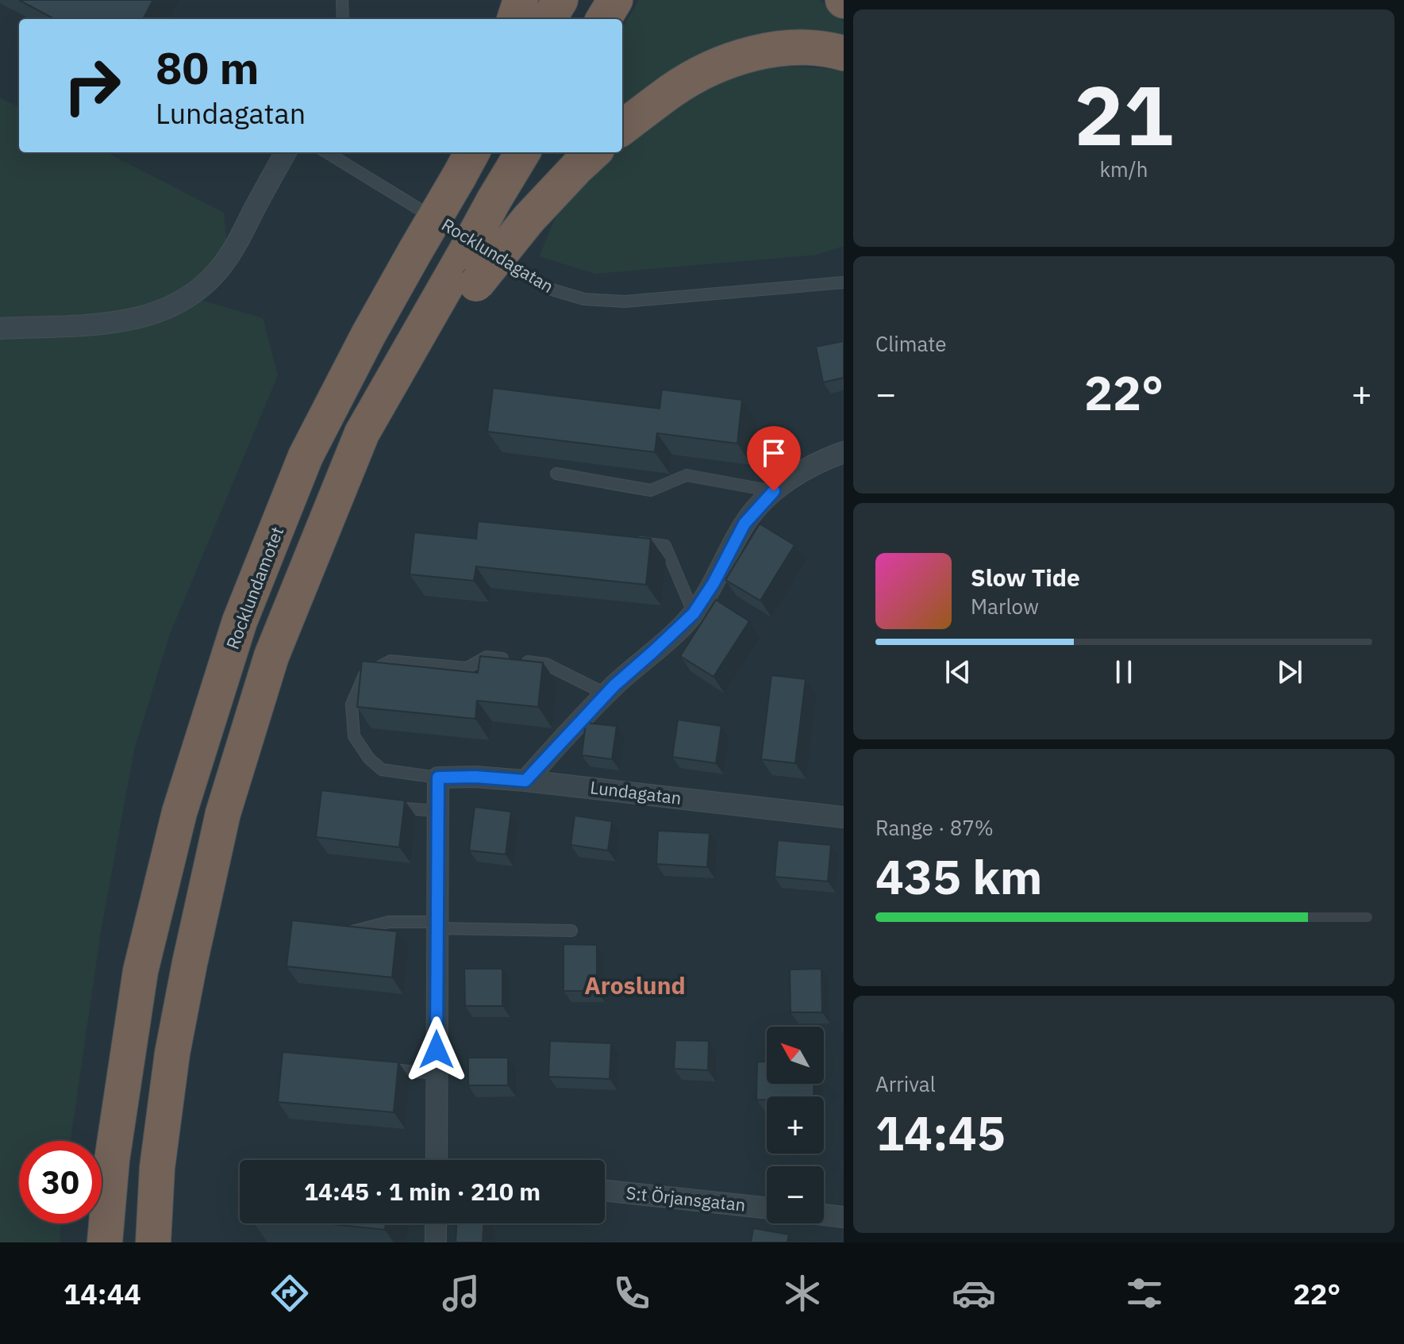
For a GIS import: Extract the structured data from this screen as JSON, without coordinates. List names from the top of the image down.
{
  "streets": {
    "highway": ["Rocklundamotet"],
    "street": ["Lundagatan", "S:t Örjansgatan"],
    "lane": ["Rocklundagatan"]
  },
  "districts": ["Aroslund"],
  "north": "top left",
  "page": {
    "tile": [
      ["21", "km/h"],
      "Climate",
      ["Range · 87%", "435 km"],
      ["Arrival", "14:45"]
    ],
    "turn": ["80 m", "Lundagatan"],
    "heat": ["−", "22°", "+"],
    "song": ["Slow Tide", "Marlow"],
    "map_buttons": ["+", "−"],
    "limit": "30",
    "trip": "14:45 · 1 min · 210 m",
    "tabs": ["14:44", "22°"]
  }
}
